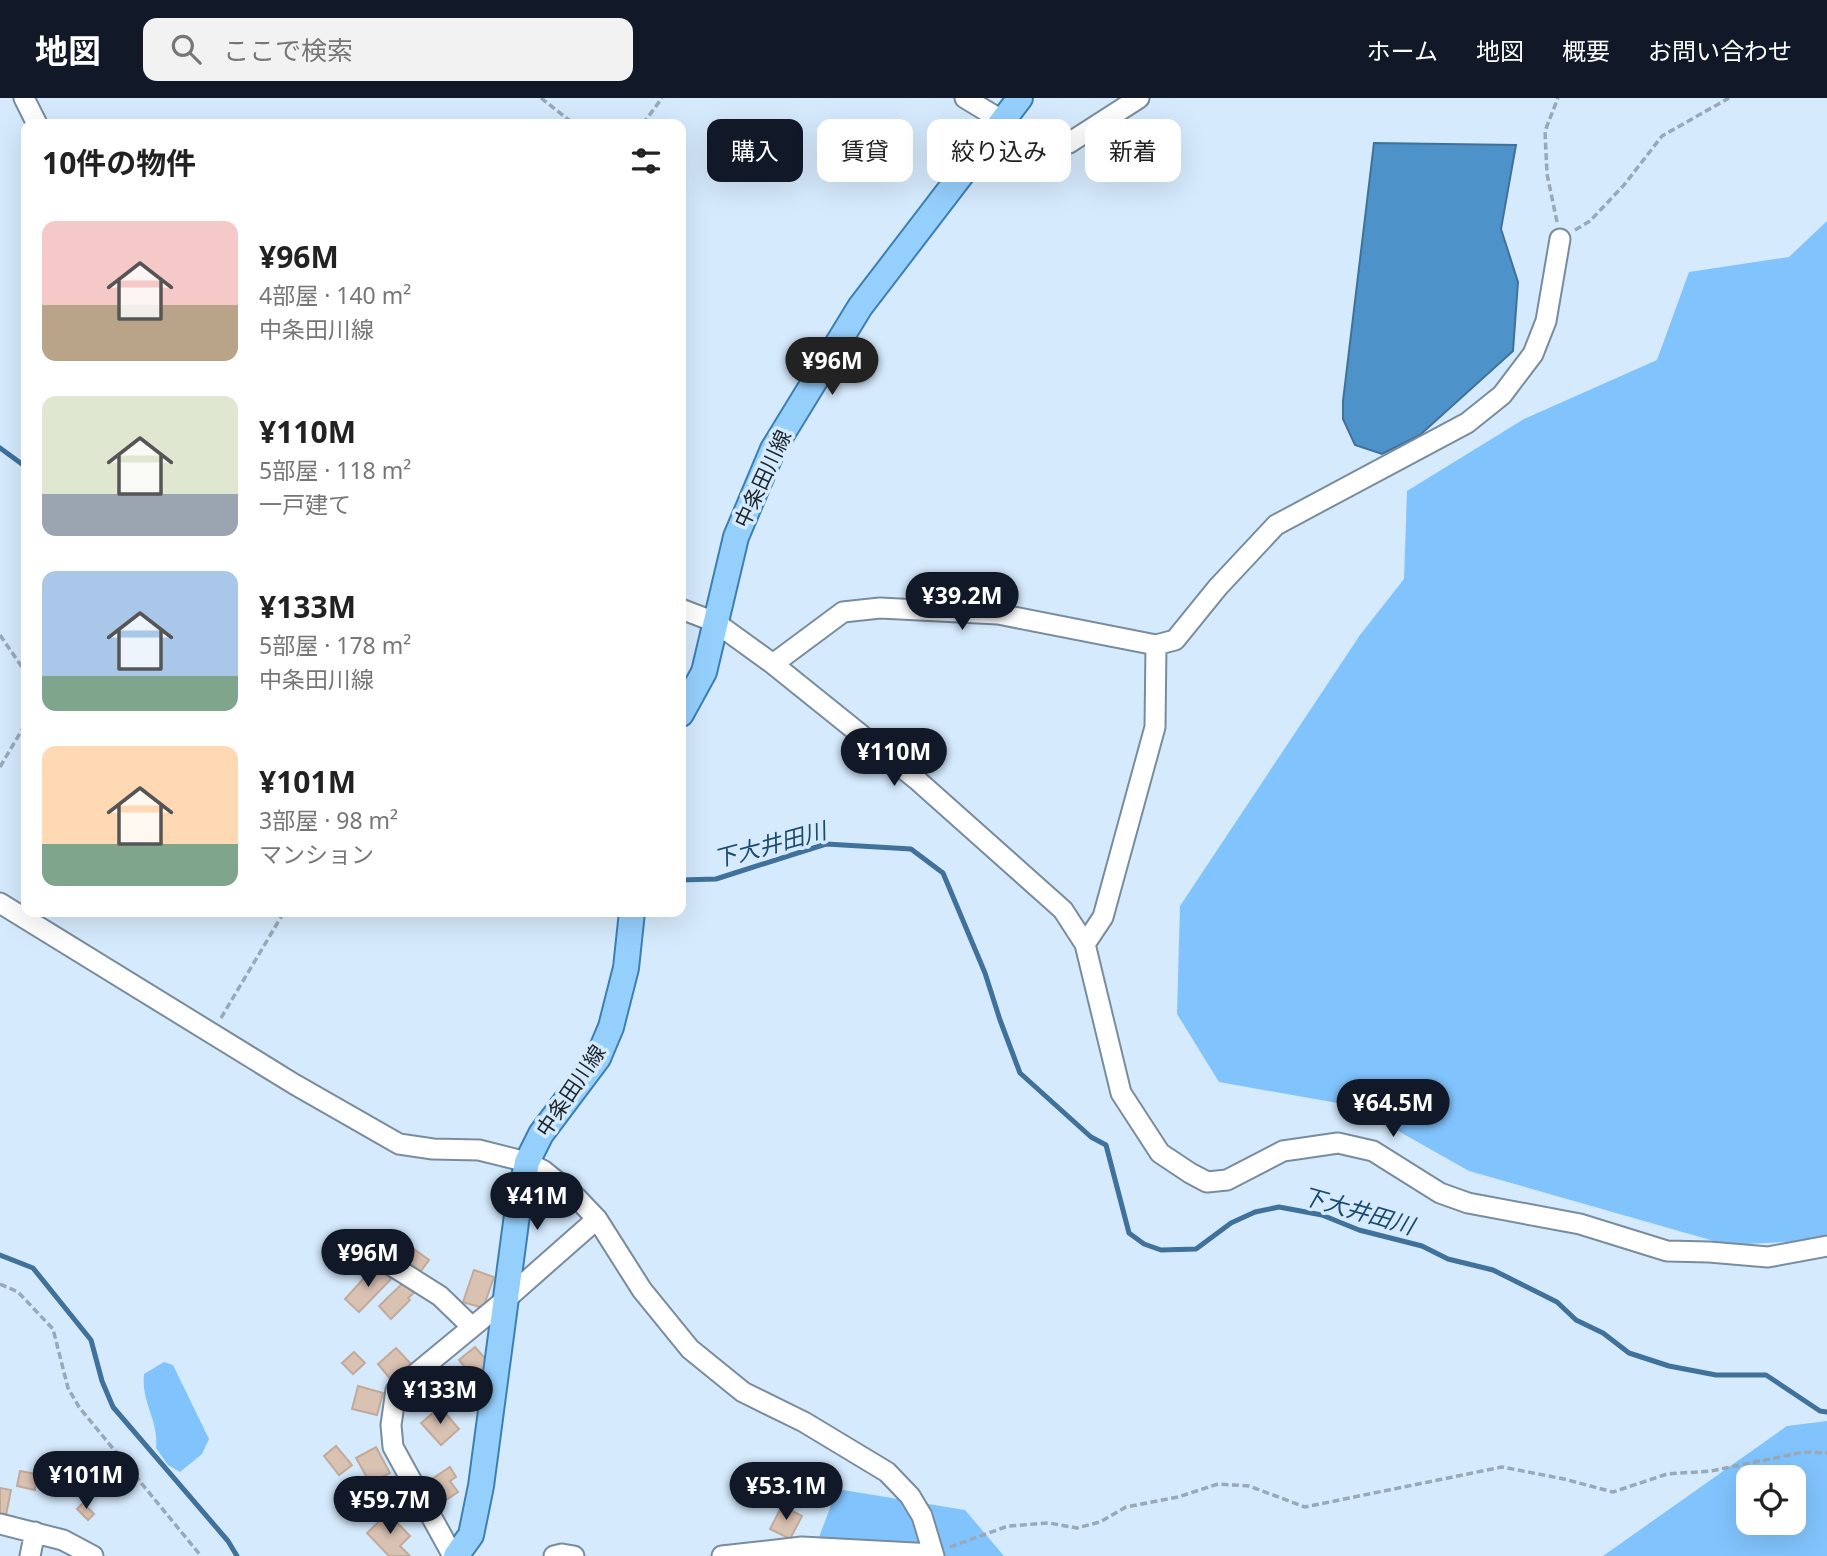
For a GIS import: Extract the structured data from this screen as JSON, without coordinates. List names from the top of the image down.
{
  "streets": {
    "main road": ["中条田川線"]
  },
  "water": ["下大井田川"],
  "page": {
    "header": "地図",
    "search": "ここで検索",
    "nav": [
      "ホーム",
      "地図",
      "概要",
      "お問い合わせ"
    ],
    "chip": [
      "購入",
      "賃貸",
      "絞り込み",
      "新着"
    ],
    "heading": "10件の物件",
    "list": [
      {
        "name": "¥96M",
        "note": "4部屋 · 140 m² · 中条田川線"
      },
      {
        "name": "¥110M",
        "note": "5部屋 · 118 m² · 一戸建て"
      },
      {
        "name": "¥133M",
        "note": "5部屋 · 178 m² · 中条田川線"
      },
      {
        "name": "¥101M",
        "note": "3部屋 · 98 m² · マンション"
      }
    ],
    "price": [
      "¥96M",
      "¥39.2M",
      "¥110M",
      "¥64.5M",
      "¥41M",
      "¥96M",
      "¥133M",
      "¥101M",
      "¥53.1M",
      "¥59.7M"
    ]
  }
}
